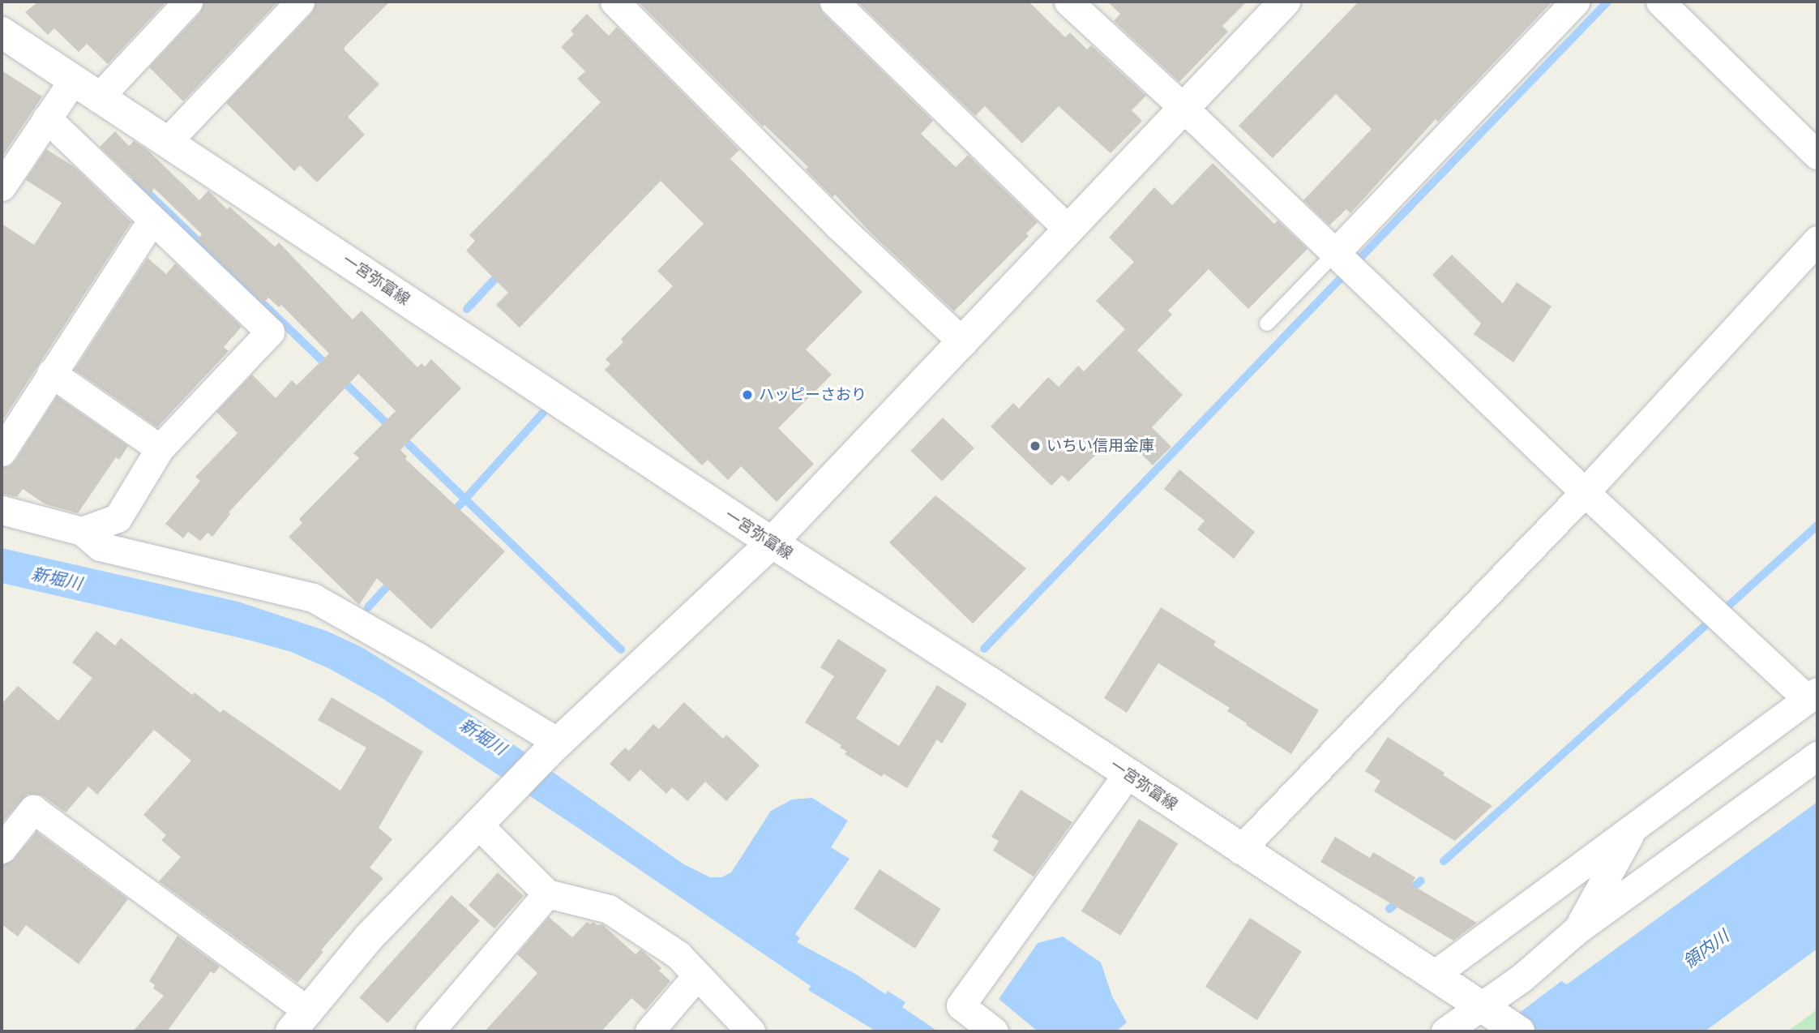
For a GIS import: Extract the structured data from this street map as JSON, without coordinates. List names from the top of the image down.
{
  "streets": {
    "main road": ["一宮弥富線"]
  },
  "water": ["新堀川", "領内川"],
  "places": ["ハッピーさおり", "いちい信用金庫"]
}
